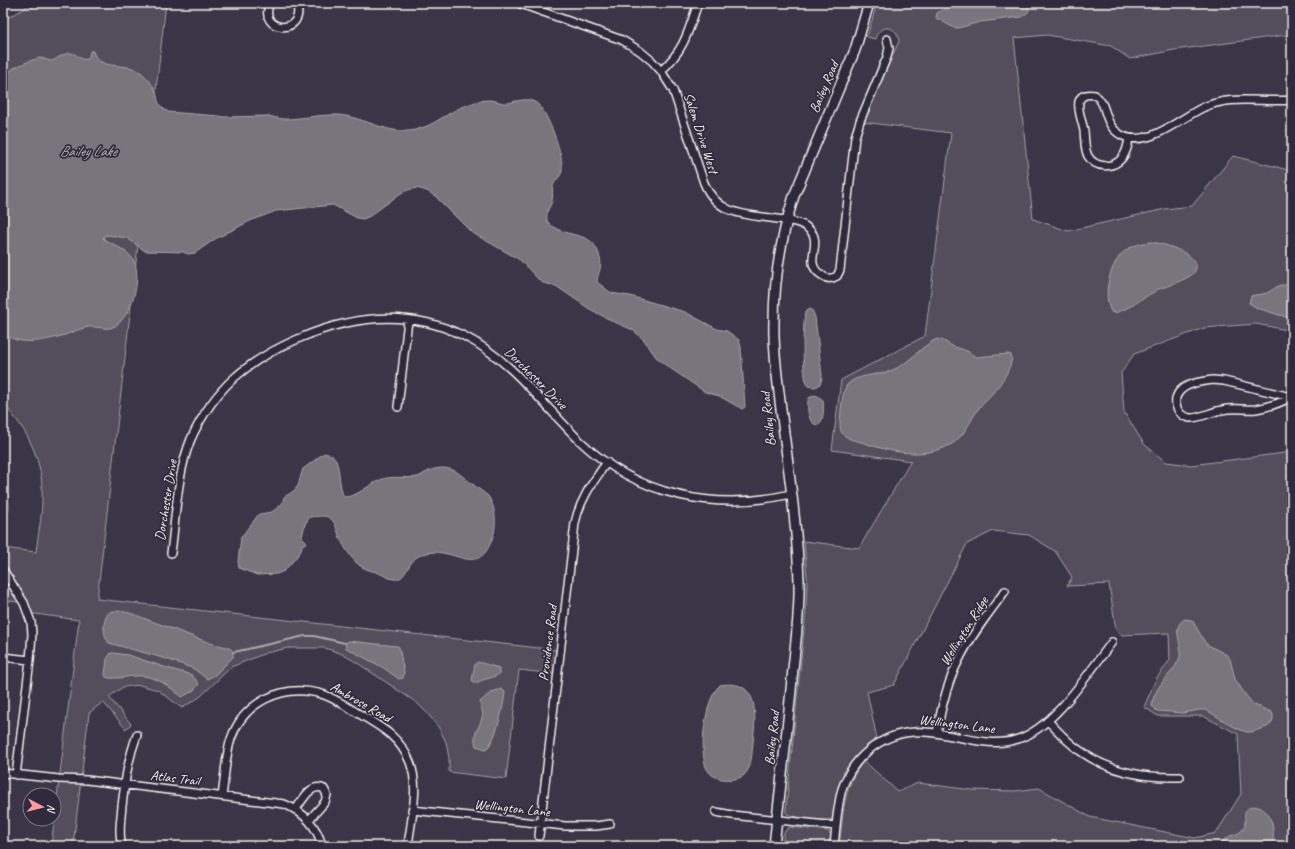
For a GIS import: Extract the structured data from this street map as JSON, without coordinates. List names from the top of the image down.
{
  "streets": {
    "main road": ["Bailey Road"],
    "street": [
      "Salem Drive West",
      "Dorchester Drive",
      "Wellington Ridge",
      "Providence Road",
      "Ambrose Road",
      "Wellington Lane",
      "Atlas Trail"
    ]
  },
  "crossings": [
    ["Bailey Road", "Salem Drive West"],
    ["Bailey Road", "Dorchester Drive"],
    ["Dorchester Drive", "Providence Road"],
    ["Wellington Ridge", "Wellington Lane"],
    ["Providence Road", "Wellington Lane"],
    ["Ambrose Road", "Wellington Lane"],
    ["Ambrose Road", "Atlas Trail"]
  ],
  "water": ["Bailey Lake"],
  "north": "right"
}
